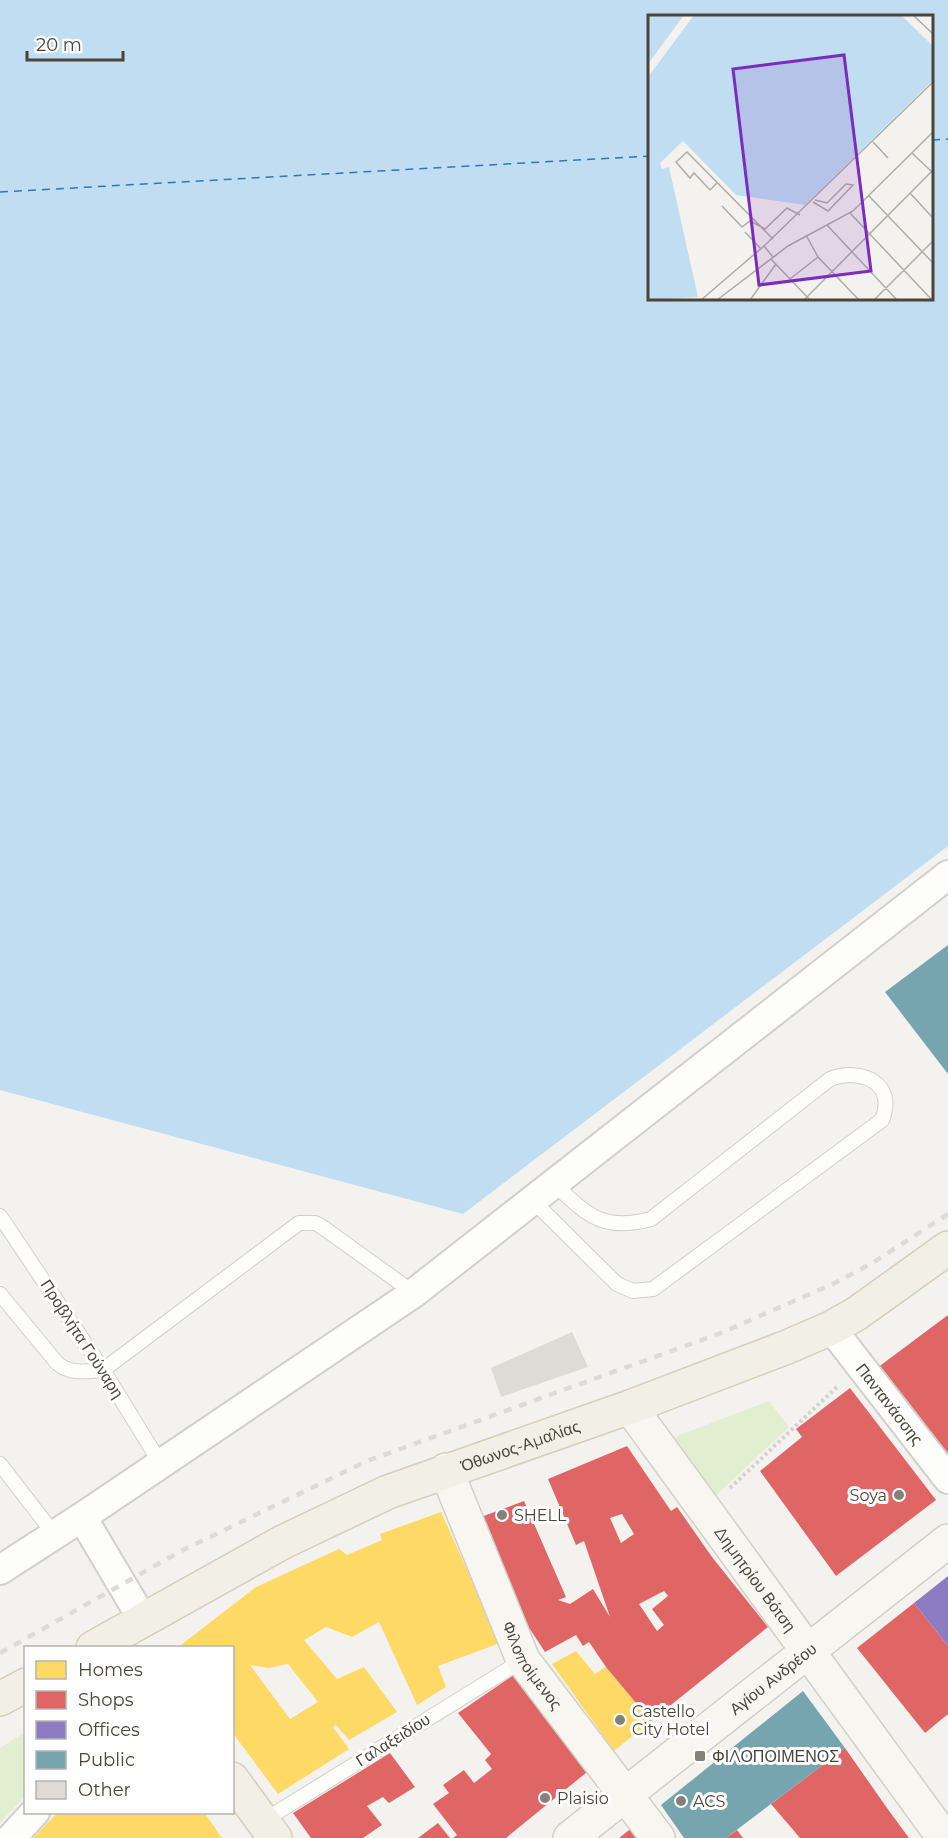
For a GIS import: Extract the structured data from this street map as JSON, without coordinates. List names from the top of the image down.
{
  "streets": {
    "main road": ["Όθωνος-Αμαλίας"],
    "street": [
      "Παντανάσσης",
      "Δημητρίου Βότση",
      "Φιλοποίμενος",
      "Αγίου Ανδρέου"
    ],
    "lane": ["Προβλήτα Γούναρη", "Γαλαξειδίου"]
  },
  "crossings": [
    ["Παντανάσσης", "Όθωνος-Αμαλίας"],
    ["Όθωνος-Αμαλίας", "Δημητρίου Βότση"],
    ["Όθωνος-Αμαλίας", "Φιλοποίμενος"],
    ["Δημητρίου Βότση", "Αγίου Ανδρέου"],
    ["Φιλοποίμενος", "Αγίου Ανδρέου"],
    ["Φιλοποίμενος", "Γαλαξειδίου"]
  ],
  "places": {
    "other": [
      "Soya",
      "SHELL",
      "Castello City Hotel",
      "Plaisio",
      "ACS"
    ],
    "transit": ["ΦΙΛΟΠΟΙΜΕΝΟΣ"]
  },
  "legend": [
    "Homes",
    "Shops",
    "Offices",
    "Public",
    "Other"
  ],
  "scale_bar": "20 m"
}
